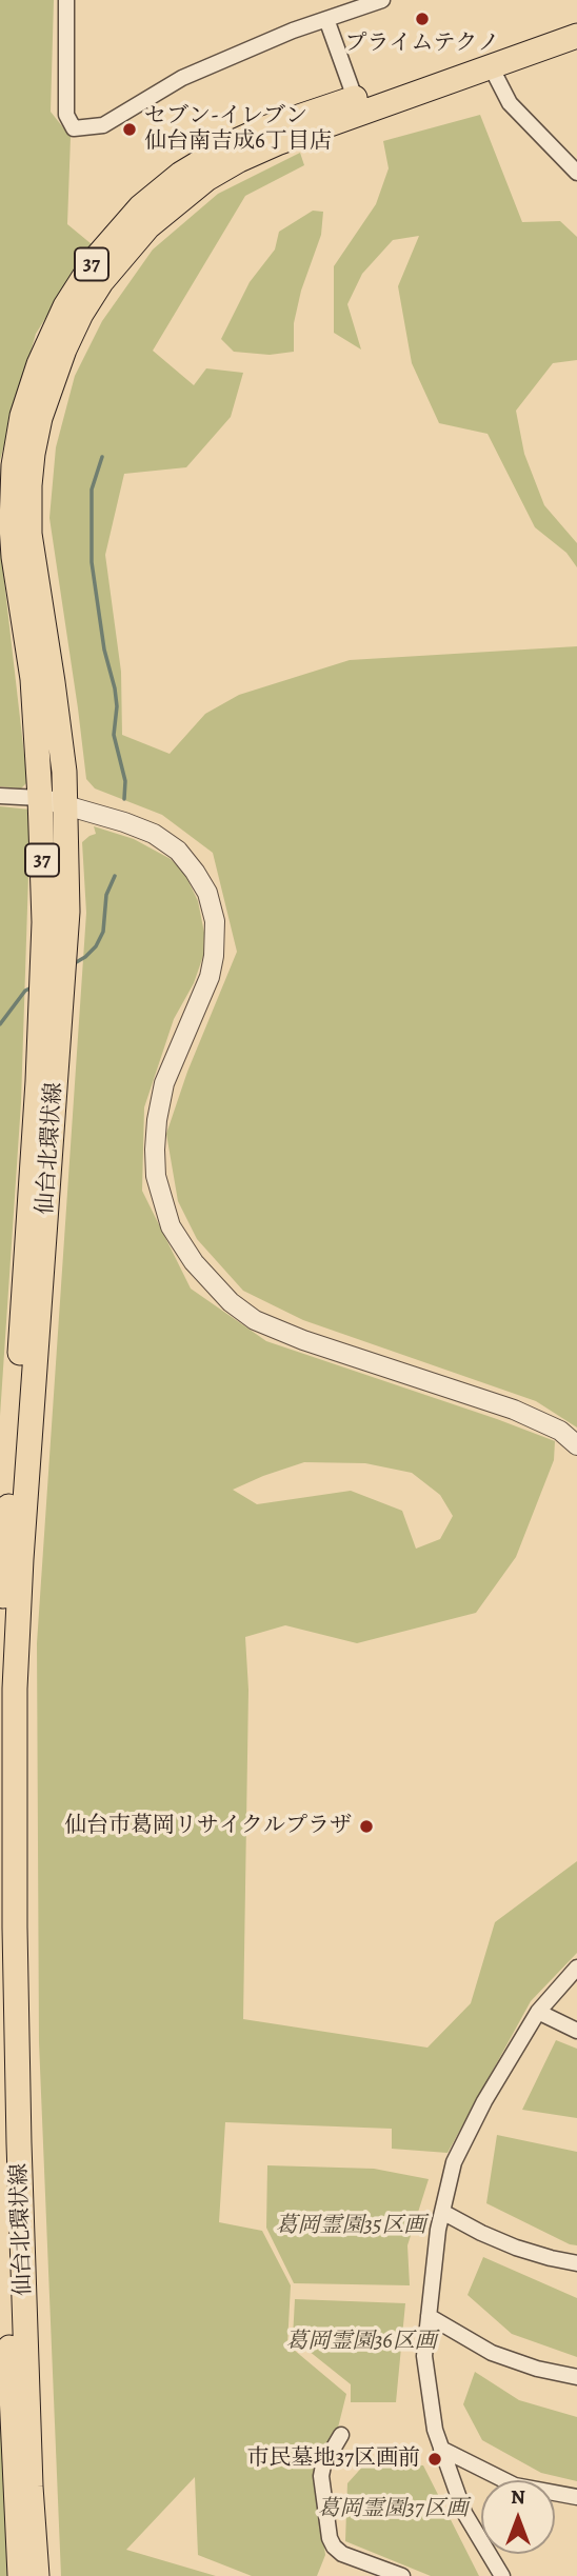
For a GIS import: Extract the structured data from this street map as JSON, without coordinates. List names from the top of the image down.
{
  "streets": {
    "main road": ["37", "仙台北環状線"]
  },
  "parks": ["葛岡霊園35区画", "葛岡霊園36区画", "葛岡霊園37区画"],
  "places": [
    "プライムテクノ",
    "セブン-イレブン 仙台南吉成6丁目店",
    "仙台市葛岡リサイクルプラザ",
    "市民墓地37区画前"
  ],
  "north": "top"
}
